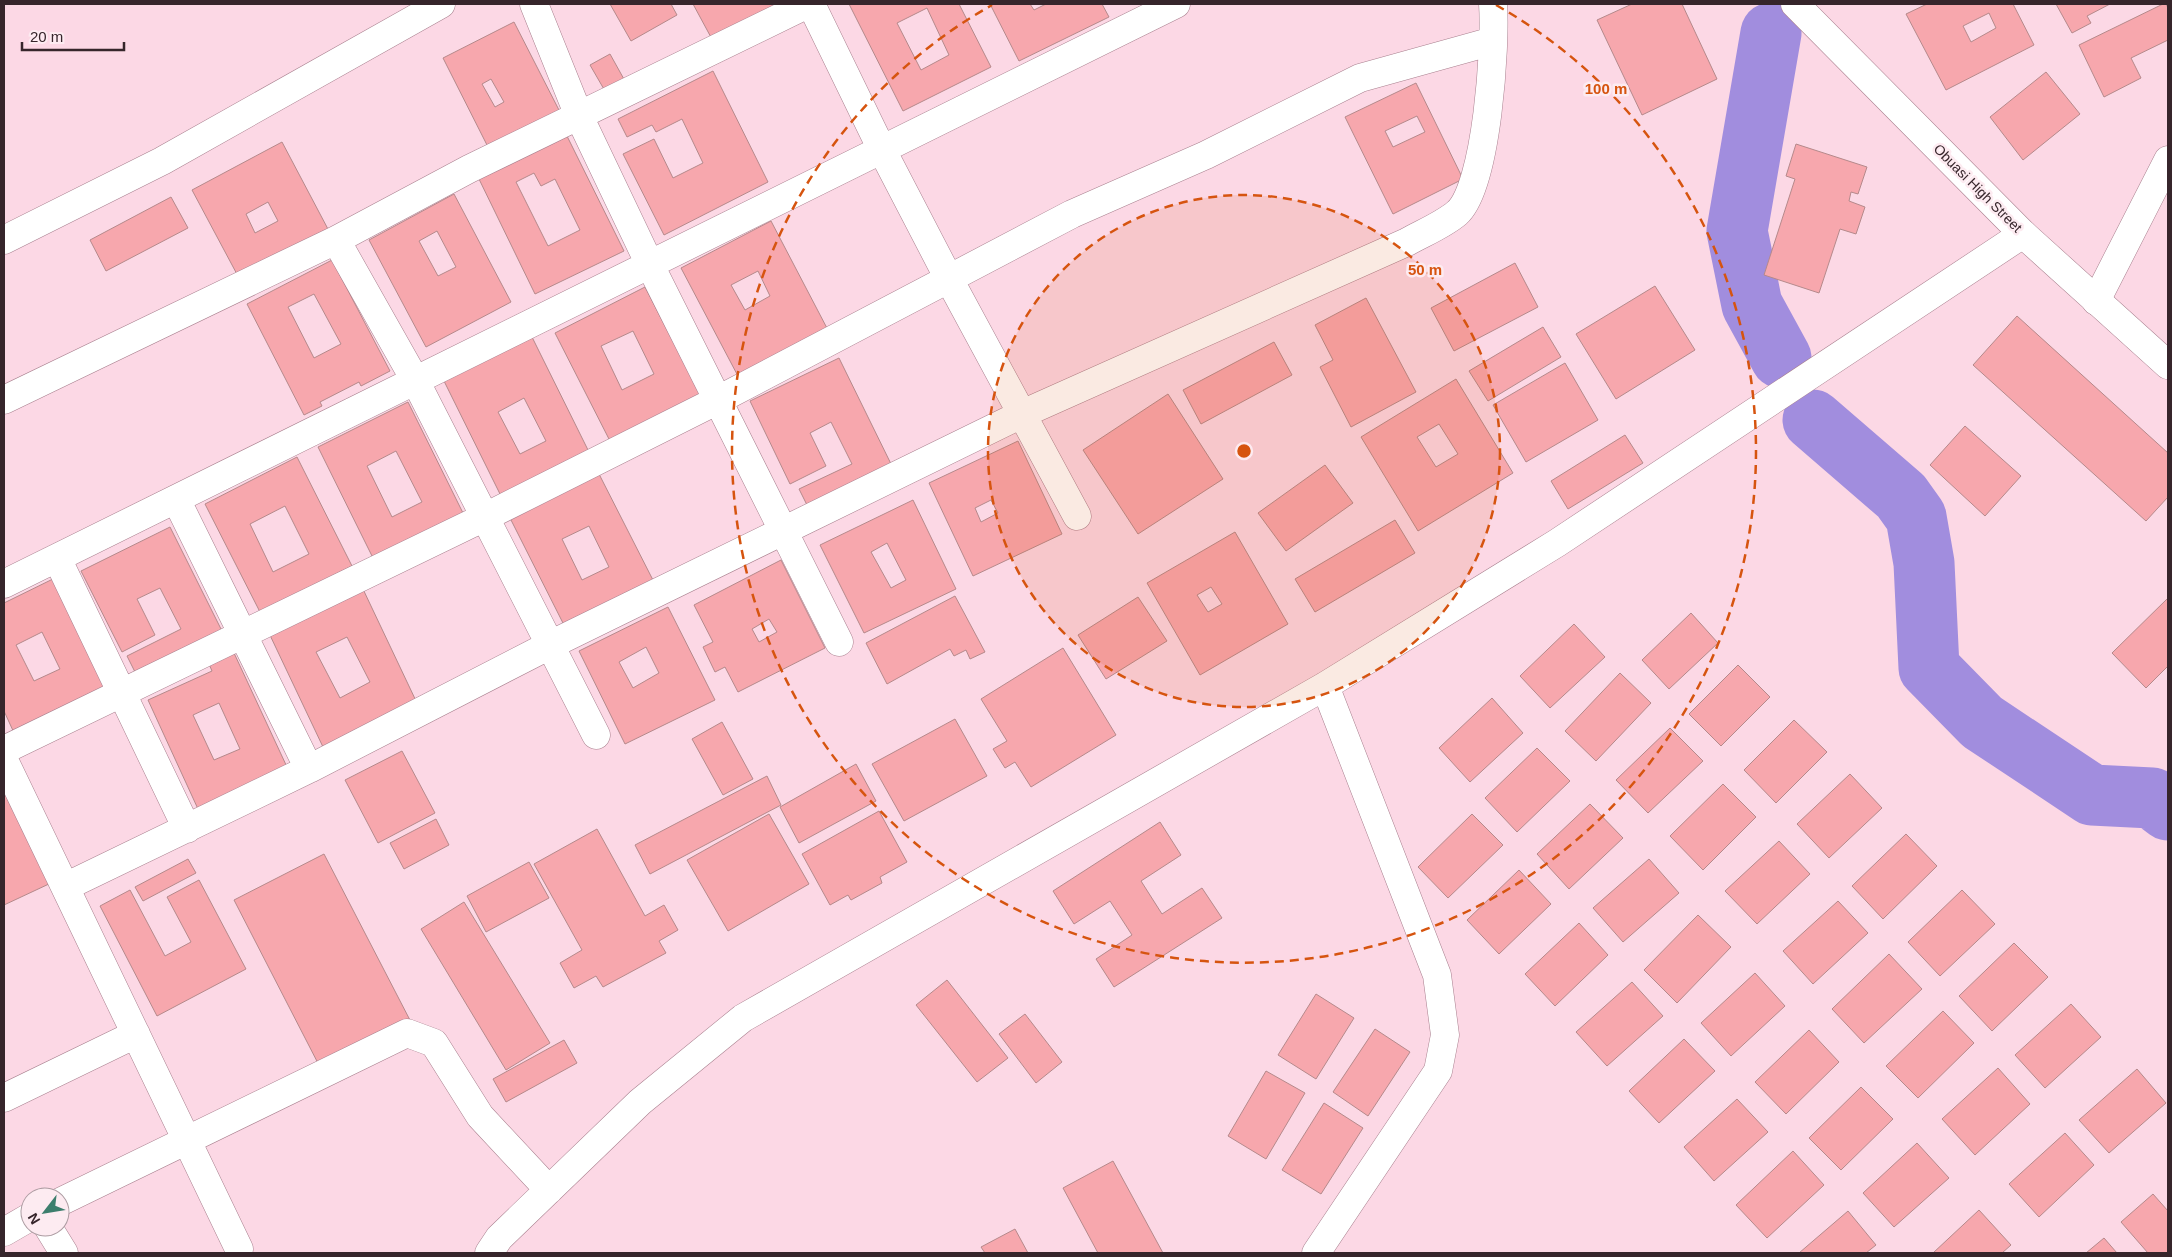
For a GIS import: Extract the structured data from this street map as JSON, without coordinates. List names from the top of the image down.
{
  "streets": {
    "street": ["Obuasi High Street"]
  },
  "scale_bar": "20 m",
  "north": "bottom left",
  "rings": ["100 m", "50 m"]
}
